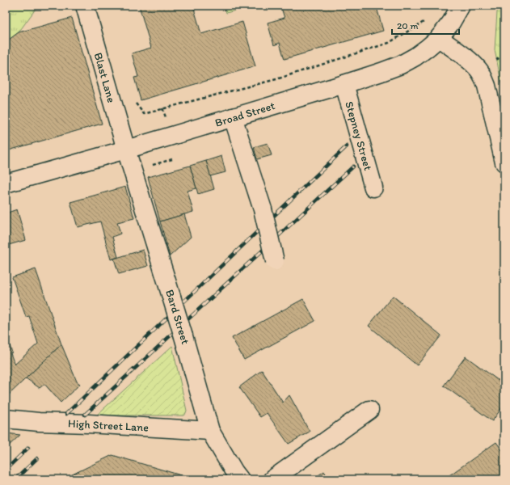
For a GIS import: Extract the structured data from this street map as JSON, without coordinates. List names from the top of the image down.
{
  "streets": {
    "street": [
      "Blast Lane",
      "Broad Street",
      "Stepney Street",
      "Bard Street",
      "High Street Lane"
    ]
  },
  "crossings": [
    ["Blast Lane", "Broad Street"],
    ["Blast Lane", "Bard Street"],
    ["Broad Street", "Stepney Street"],
    ["Broad Street", "Bard Street"],
    ["Bard Street", "High Street Lane"]
  ],
  "scale_bar": "20 m"
}
